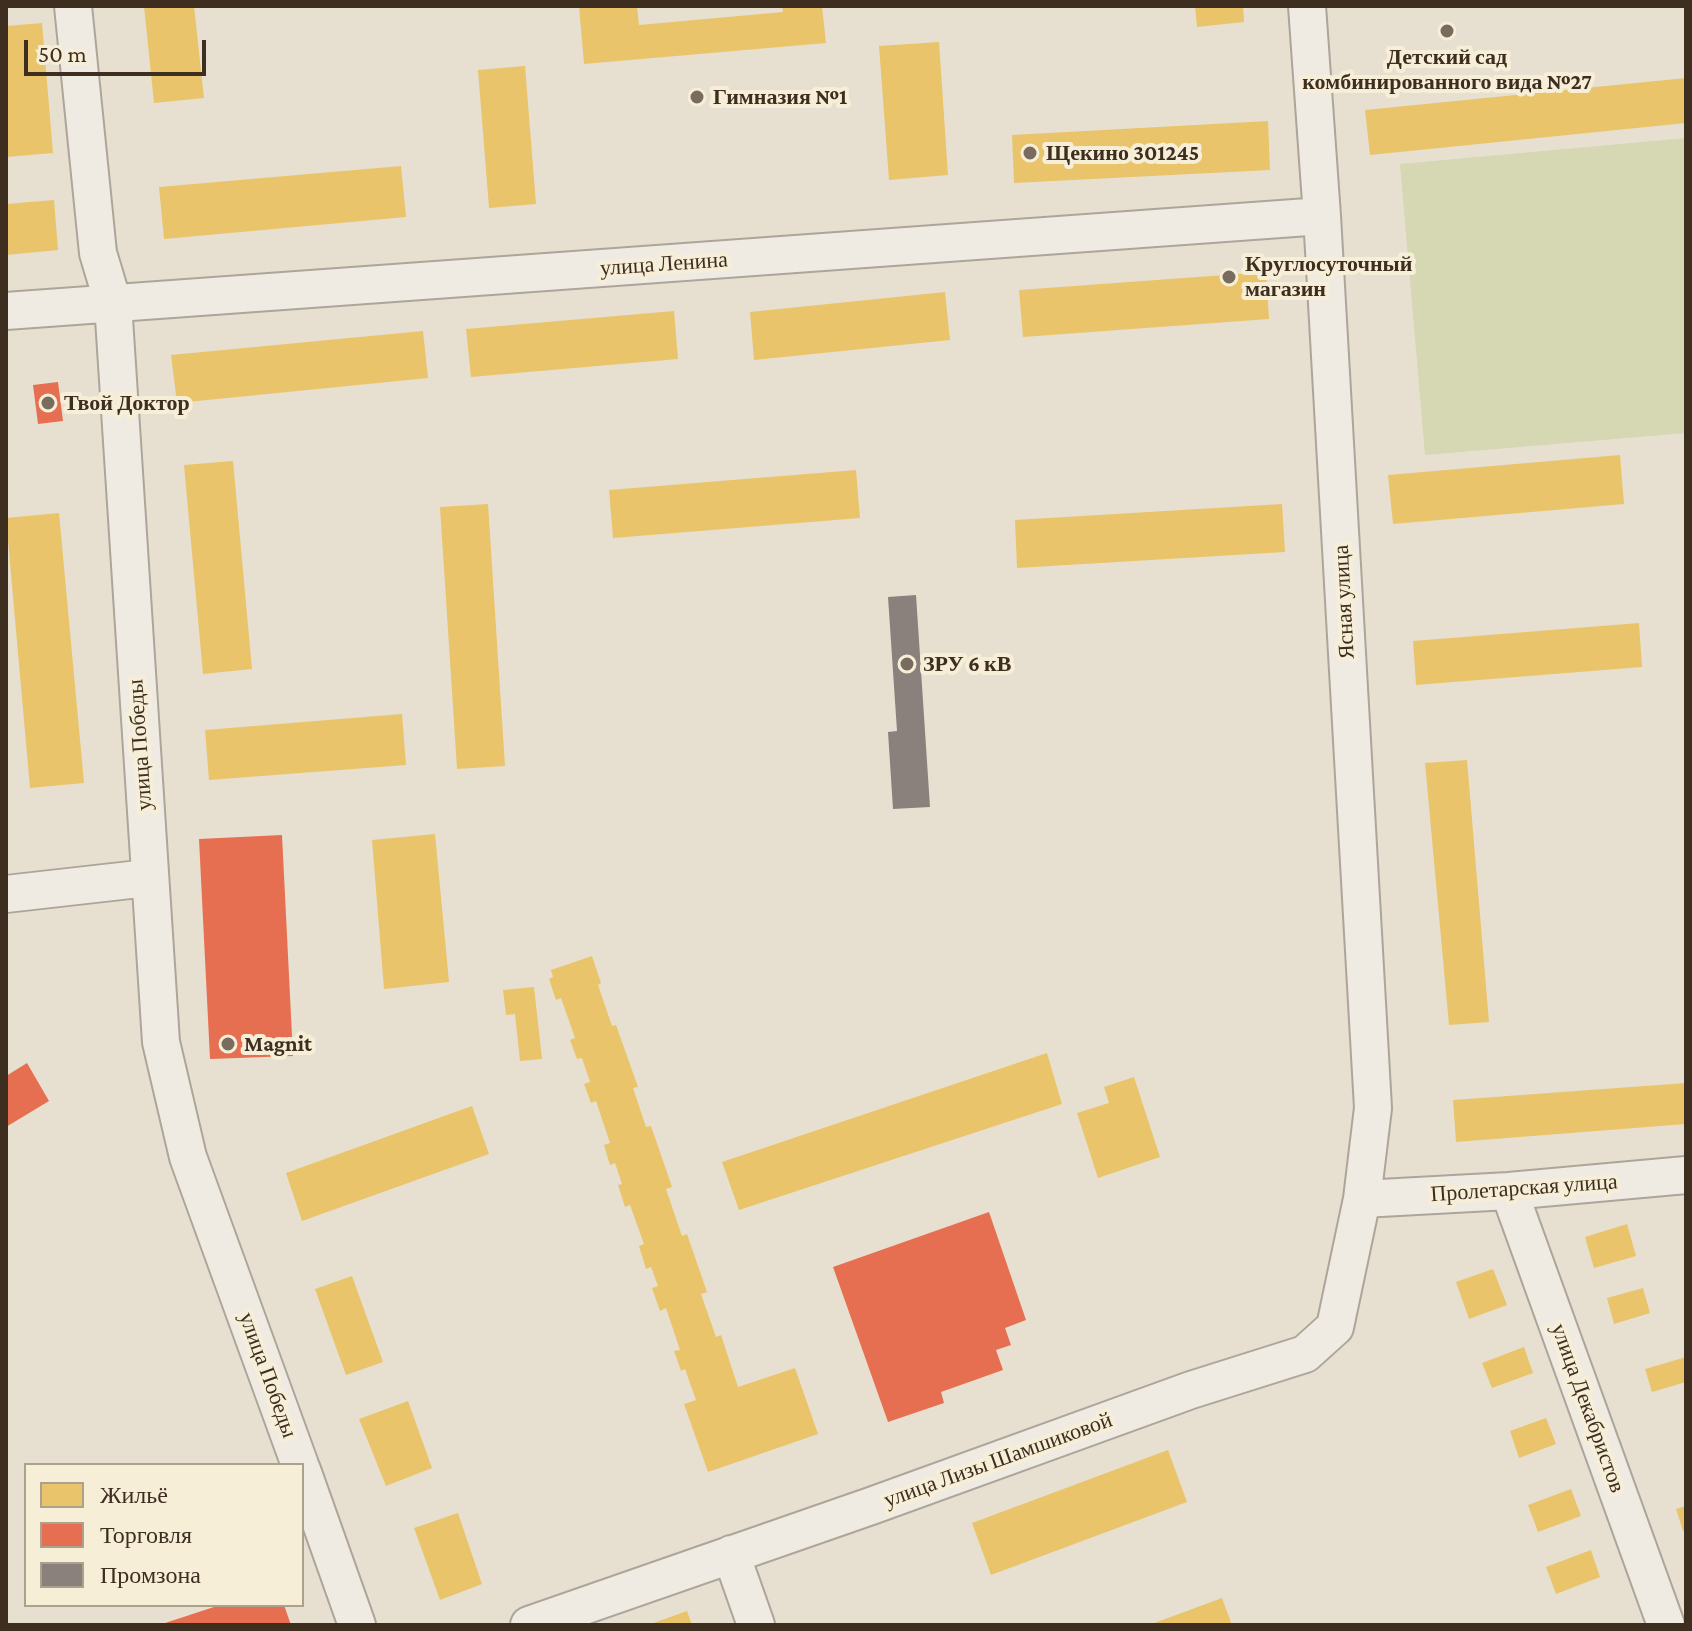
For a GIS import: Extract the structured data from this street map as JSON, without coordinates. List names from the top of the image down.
{
  "streets": {
    "street": [
      "улица Ленина",
      "Ясная улица",
      "улица Победы",
      "Пролетарская улица",
      "улица Декабристов",
      "улица Лизы Шамшиковой"
    ]
  },
  "crossings": [
    ["улица Ленина", "Ясная улица"],
    ["улица Ленина", "улица Победы"],
    ["Ясная улица", "Пролетарская улица"],
    ["Ясная улица", "улица Лизы Шамшиковой"],
    ["Пролетарская улица", "улица Декабристов"],
    ["Пролетарская улица", "улица Лизы Шамшиковой"]
  ],
  "places": [
    "Детский сад комбинированного вида №27",
    "Гимназия №1",
    "Щекино 301245",
    "Круглосуточный магазин",
    "Твой Доктор",
    "ЗРУ 6 кВ",
    "Magnit"
  ],
  "legend": ["Жильё", "Торговля", "Промзона"],
  "scale_bar": "50 m"
}
